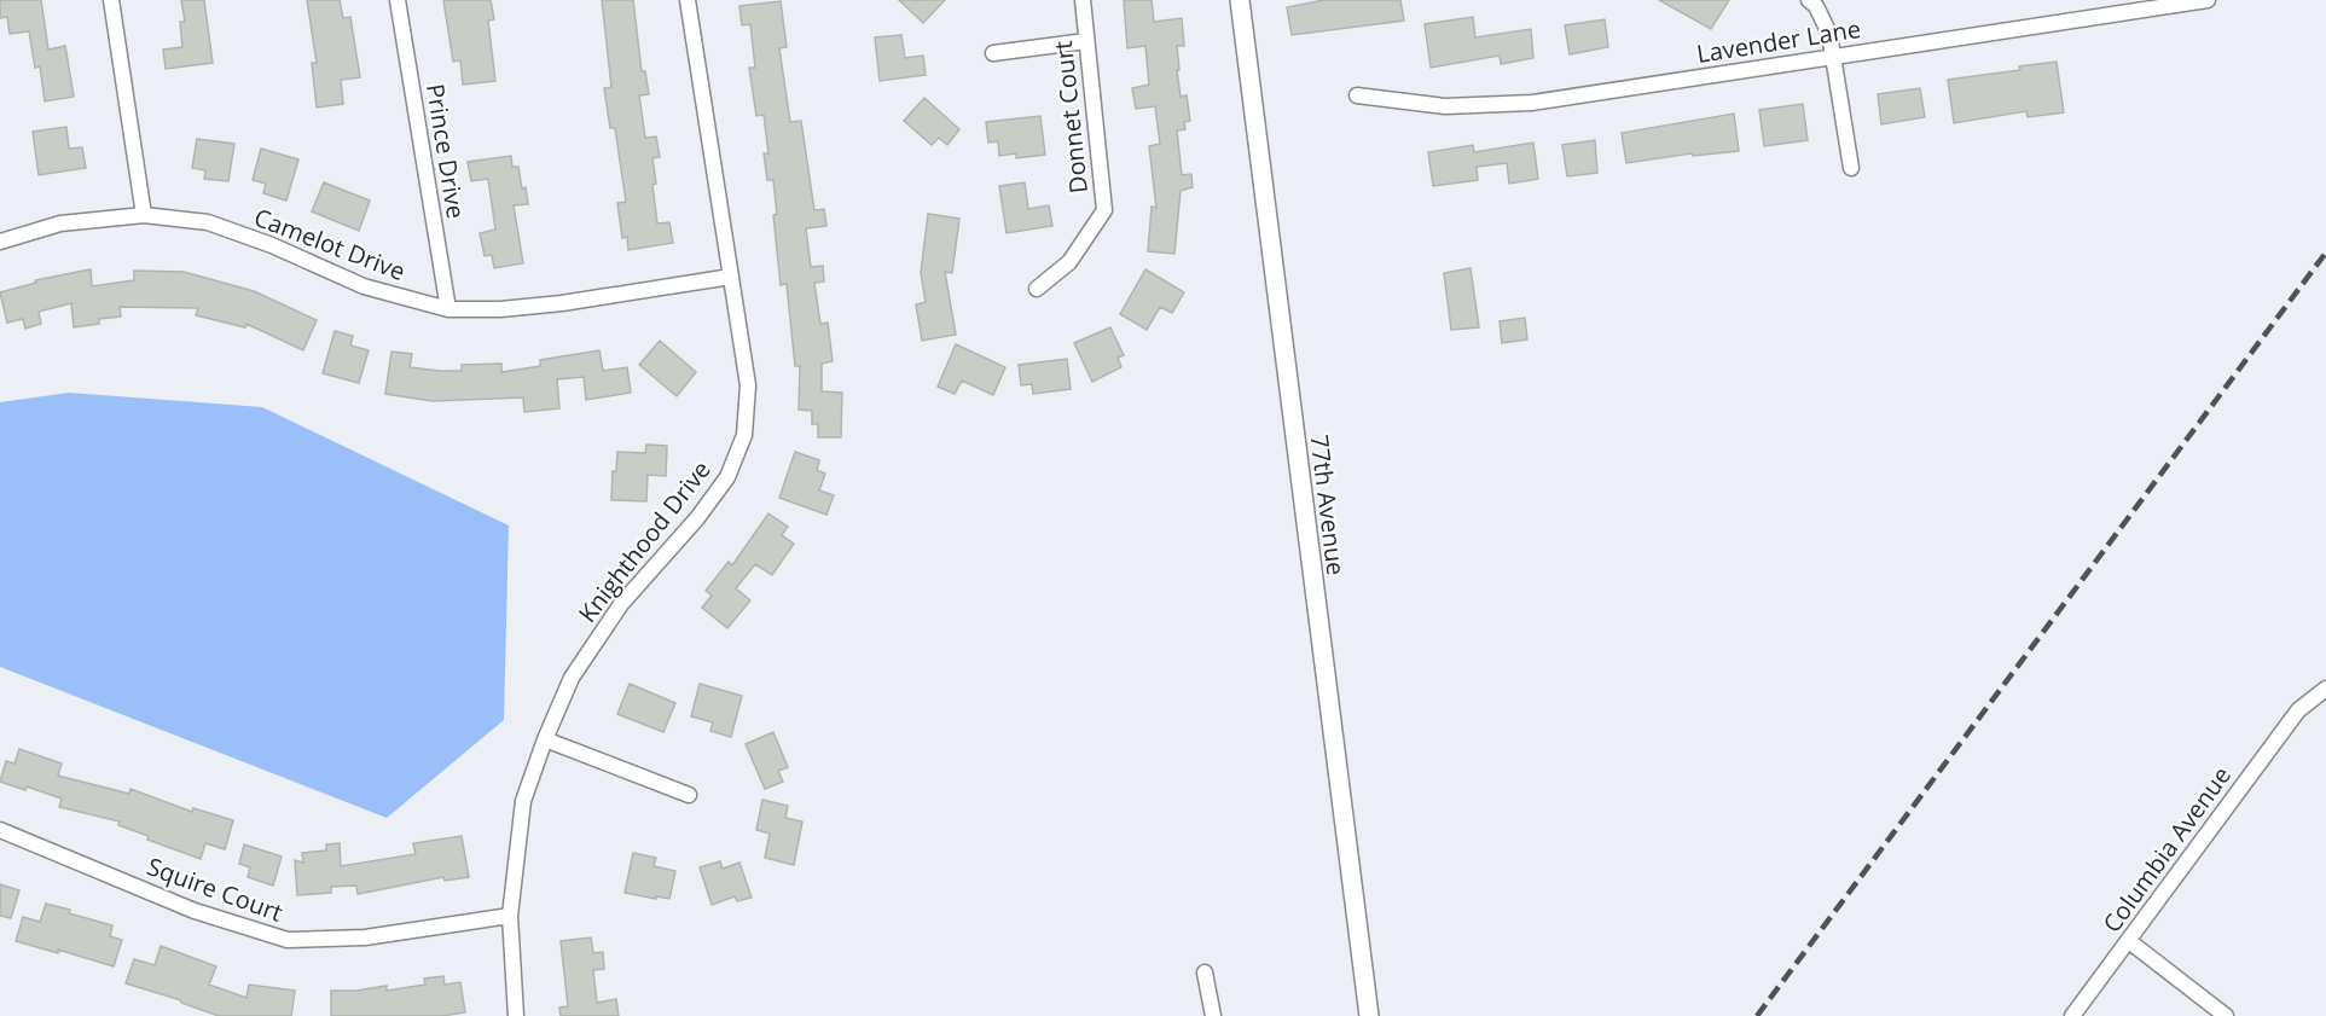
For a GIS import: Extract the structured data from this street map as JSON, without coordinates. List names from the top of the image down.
{
  "streets": {
    "street": [
      "Lavender Lane",
      "Donnet Court",
      "Prince Drive",
      "Camelot Drive",
      "77th Avenue",
      "Knighthood Drive",
      "Columbia Avenue",
      "Squire Court"
    ]
  },
  "crossings": [
    ["Prince Drive", "Camelot Drive"],
    ["Camelot Drive", "Knighthood Drive"],
    ["Knighthood Drive", "Squire Court"]
  ]
}
